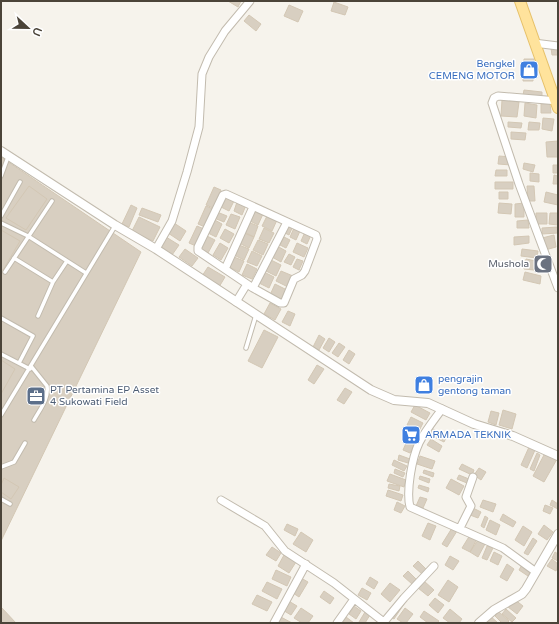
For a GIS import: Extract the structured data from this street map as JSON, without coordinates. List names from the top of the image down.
{
  "places": {
    "shop": ["Bengkel CEMENG MOTOR", "pengrajin gentong taman"],
    "mosque": ["Mushola"],
    "office": ["PT Pertamina EP Asset 4 Sukowati Field"],
    "supermarket": ["ARMADA TEKNIK"]
  },
  "north": "right"
}
